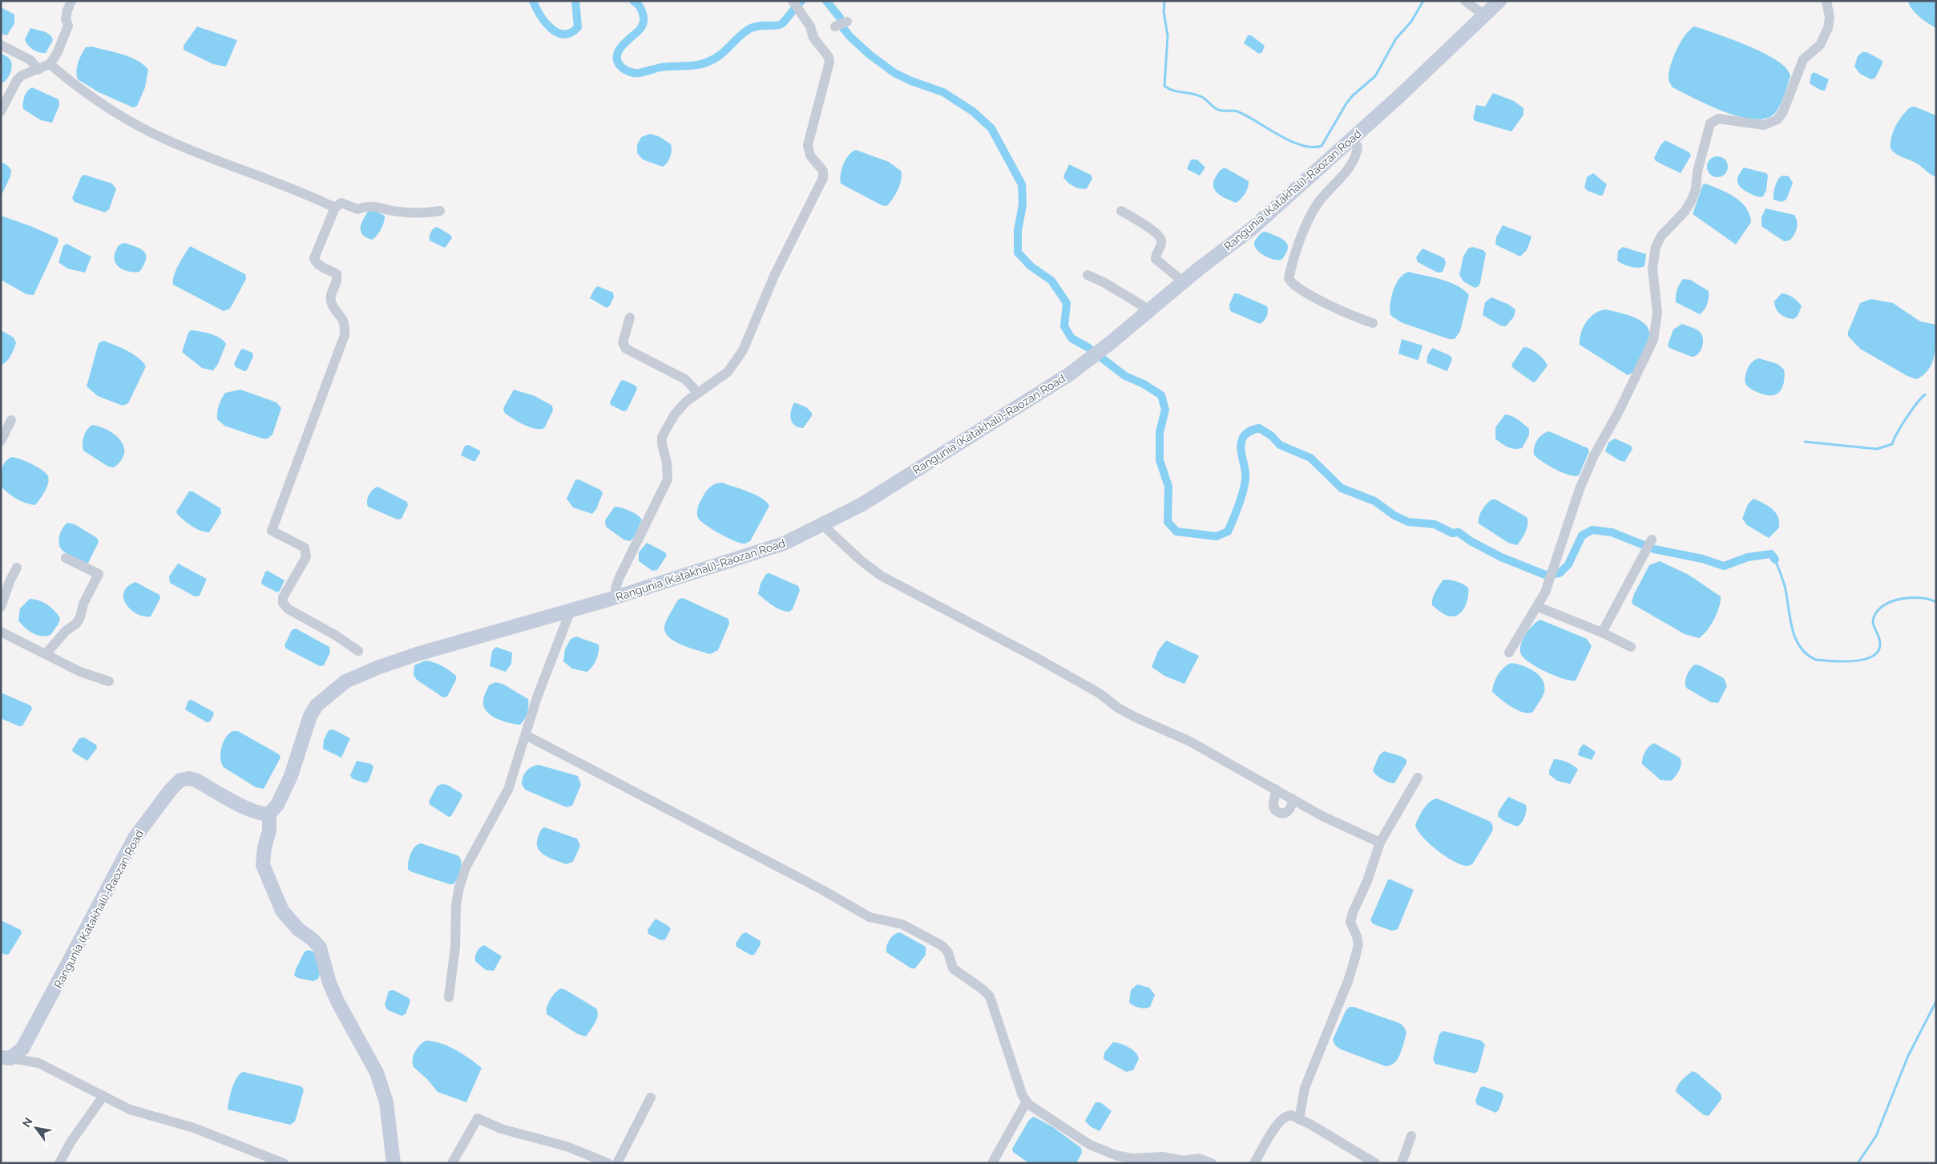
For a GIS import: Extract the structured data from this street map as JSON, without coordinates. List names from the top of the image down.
{
  "streets": {
    "main road": ["Rangunia (Katakhali)-Raozan Road"]
  },
  "north": "top left"
}
